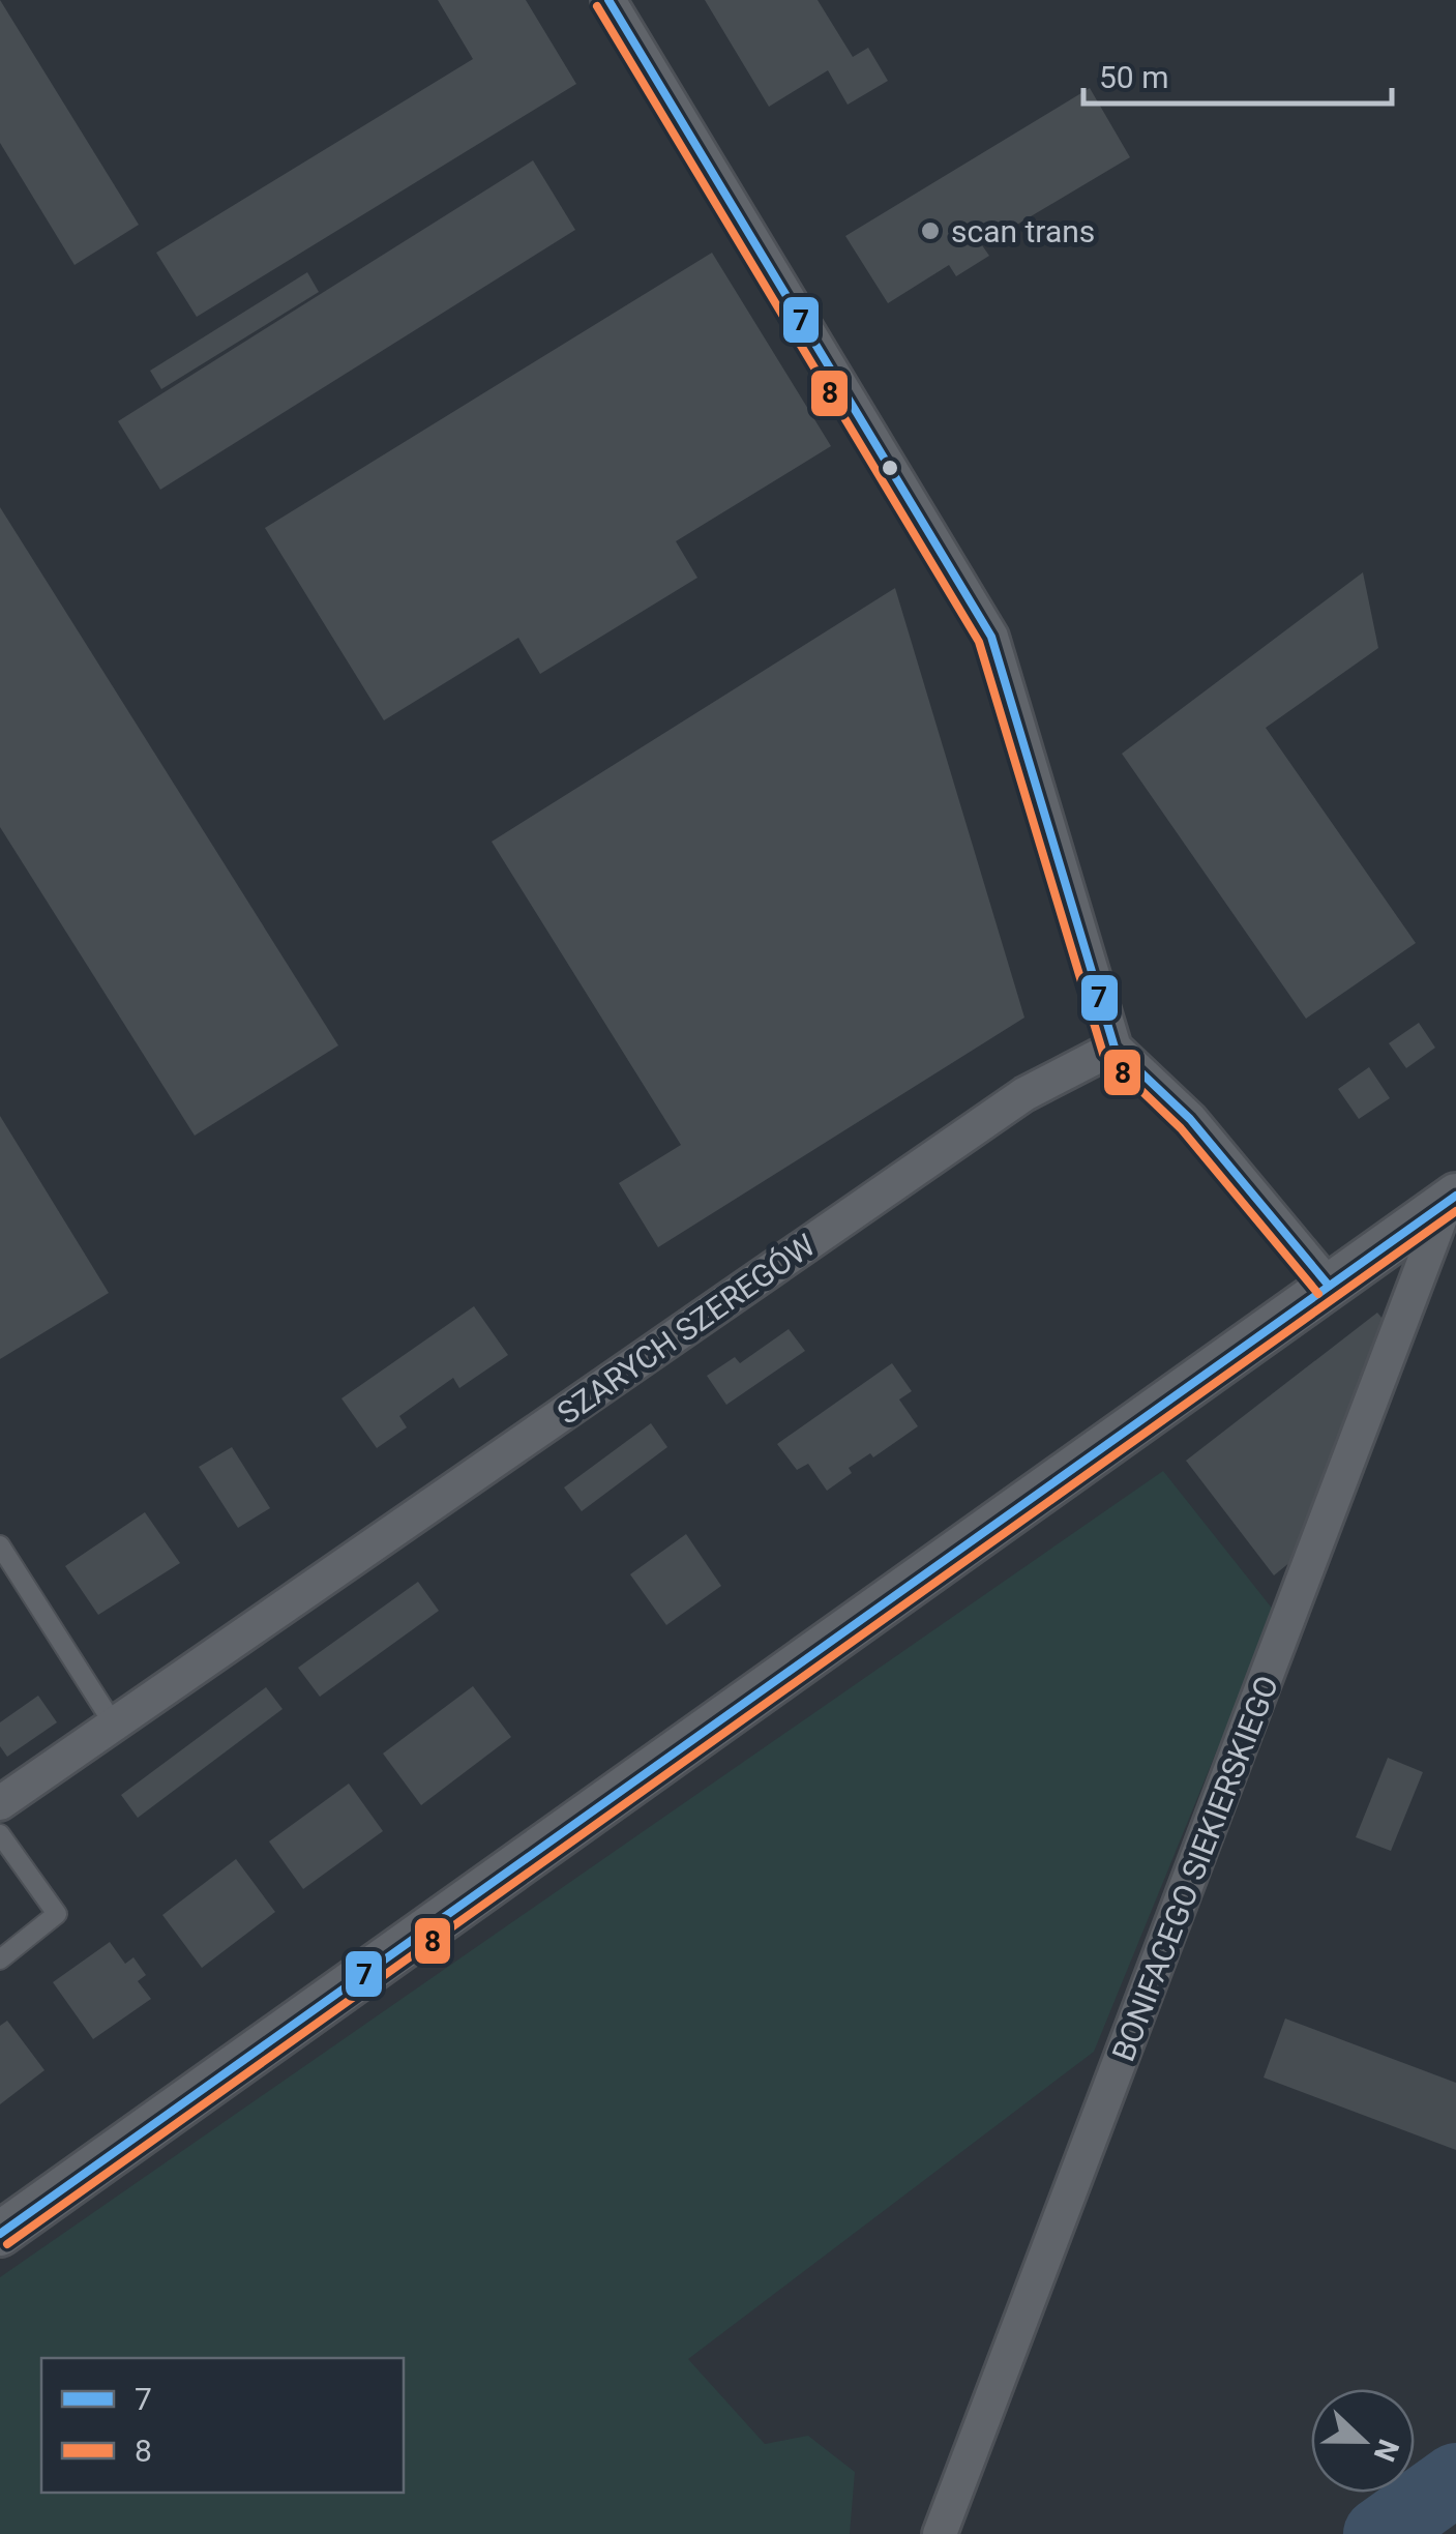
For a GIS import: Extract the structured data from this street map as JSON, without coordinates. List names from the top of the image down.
{
  "streets": {
    "street": ["SZARYCH SZEREGÓW", "BONIFACEGO SIEKIERSKIEGO"]
  },
  "places": ["scan trans"],
  "lines": ["transit line 7", "transit line 8"],
  "legend": ["7", "8"],
  "scale_bar": "50 m",
  "north": "right"
}
